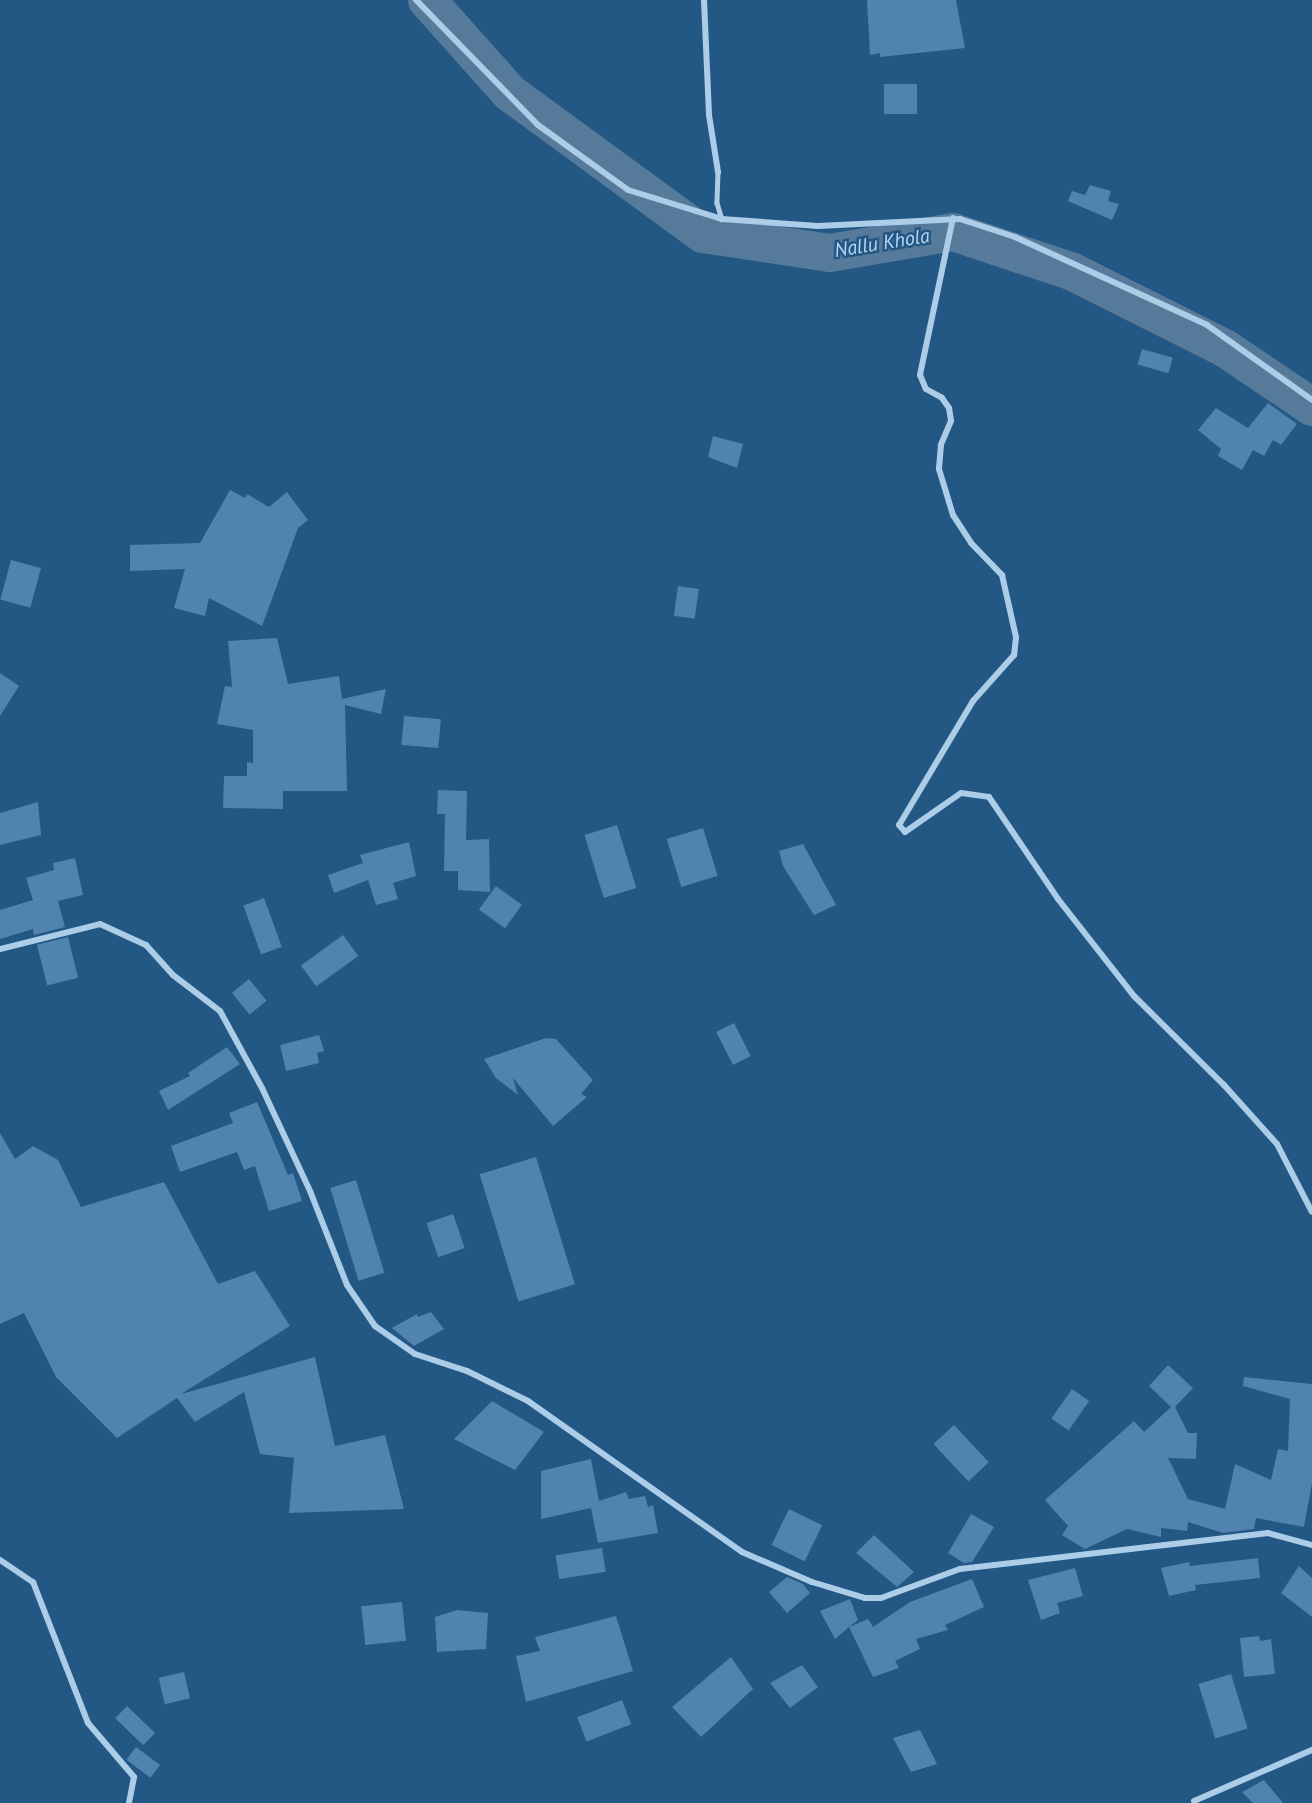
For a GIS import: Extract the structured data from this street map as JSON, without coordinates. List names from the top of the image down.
{
  "water": ["Nallu Khola"]
}
